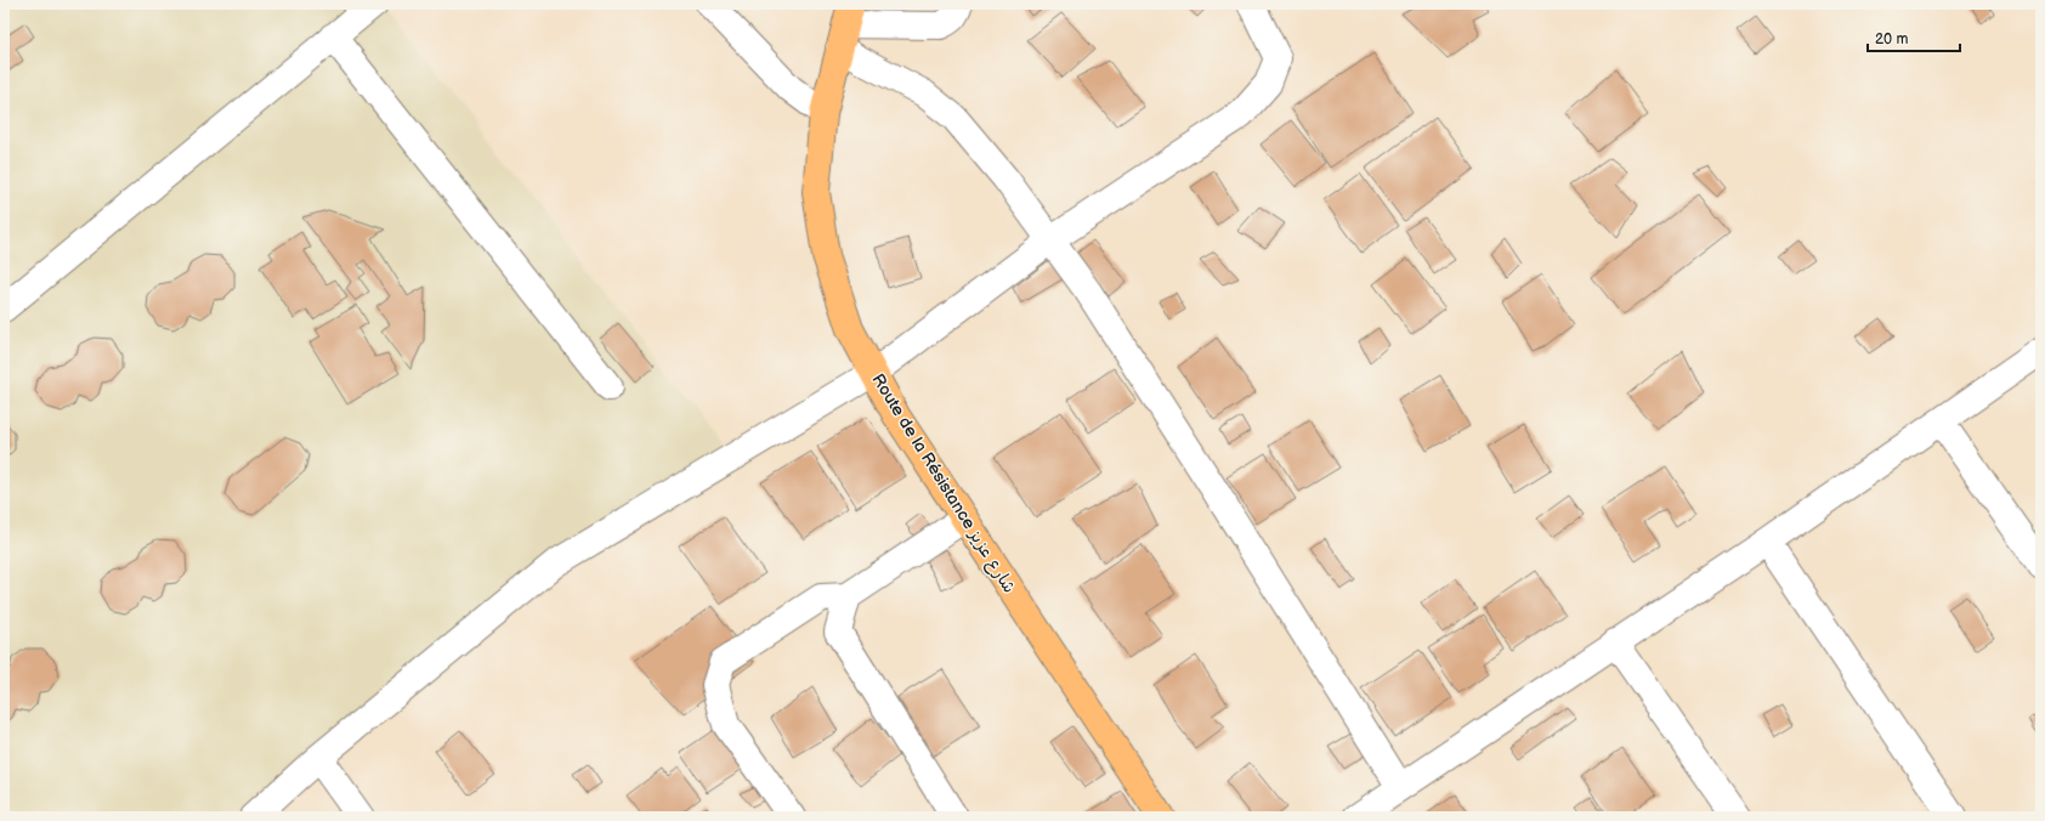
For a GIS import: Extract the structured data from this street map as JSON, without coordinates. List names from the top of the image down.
{
  "streets": {
    "main road": ["Route de la Résistance شارع عزيز"]
  },
  "scale_bar": "20 m"
}
